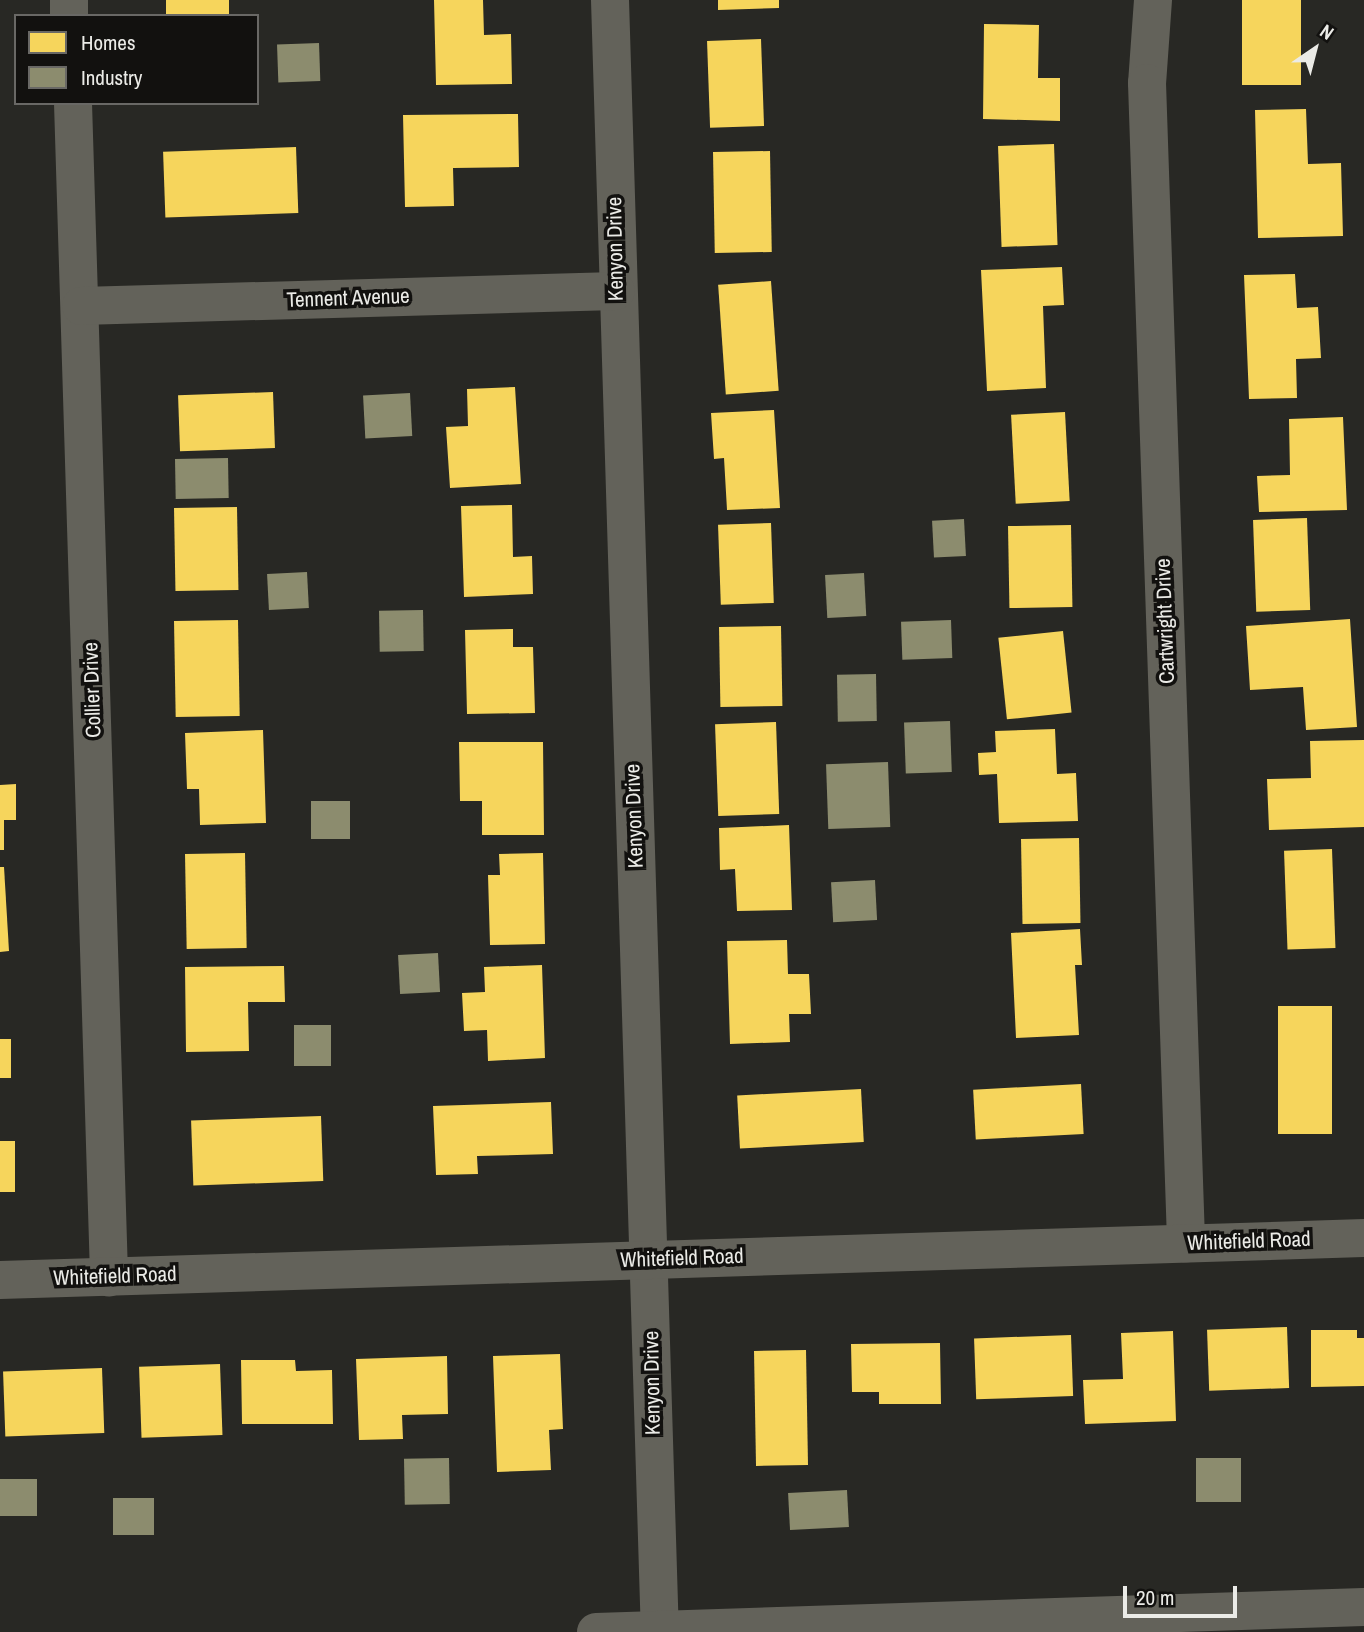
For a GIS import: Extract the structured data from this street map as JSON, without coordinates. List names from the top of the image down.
{
  "streets": {
    "street": [
      "Kenyon Drive",
      "Tennent Avenue",
      "Cartwright Drive",
      "Collier Drive",
      "Whitefield Road"
    ]
  },
  "crossings": [
    ["Kenyon Drive", "Tennent Avenue"],
    ["Kenyon Drive", "Whitefield Road"],
    ["Tennent Avenue", "Collier Drive"],
    ["Cartwright Drive", "Whitefield Road"],
    ["Collier Drive", "Whitefield Road"]
  ],
  "legend": ["Homes", "Industry"],
  "scale_bar": "20 m",
  "north": "top right"
}
